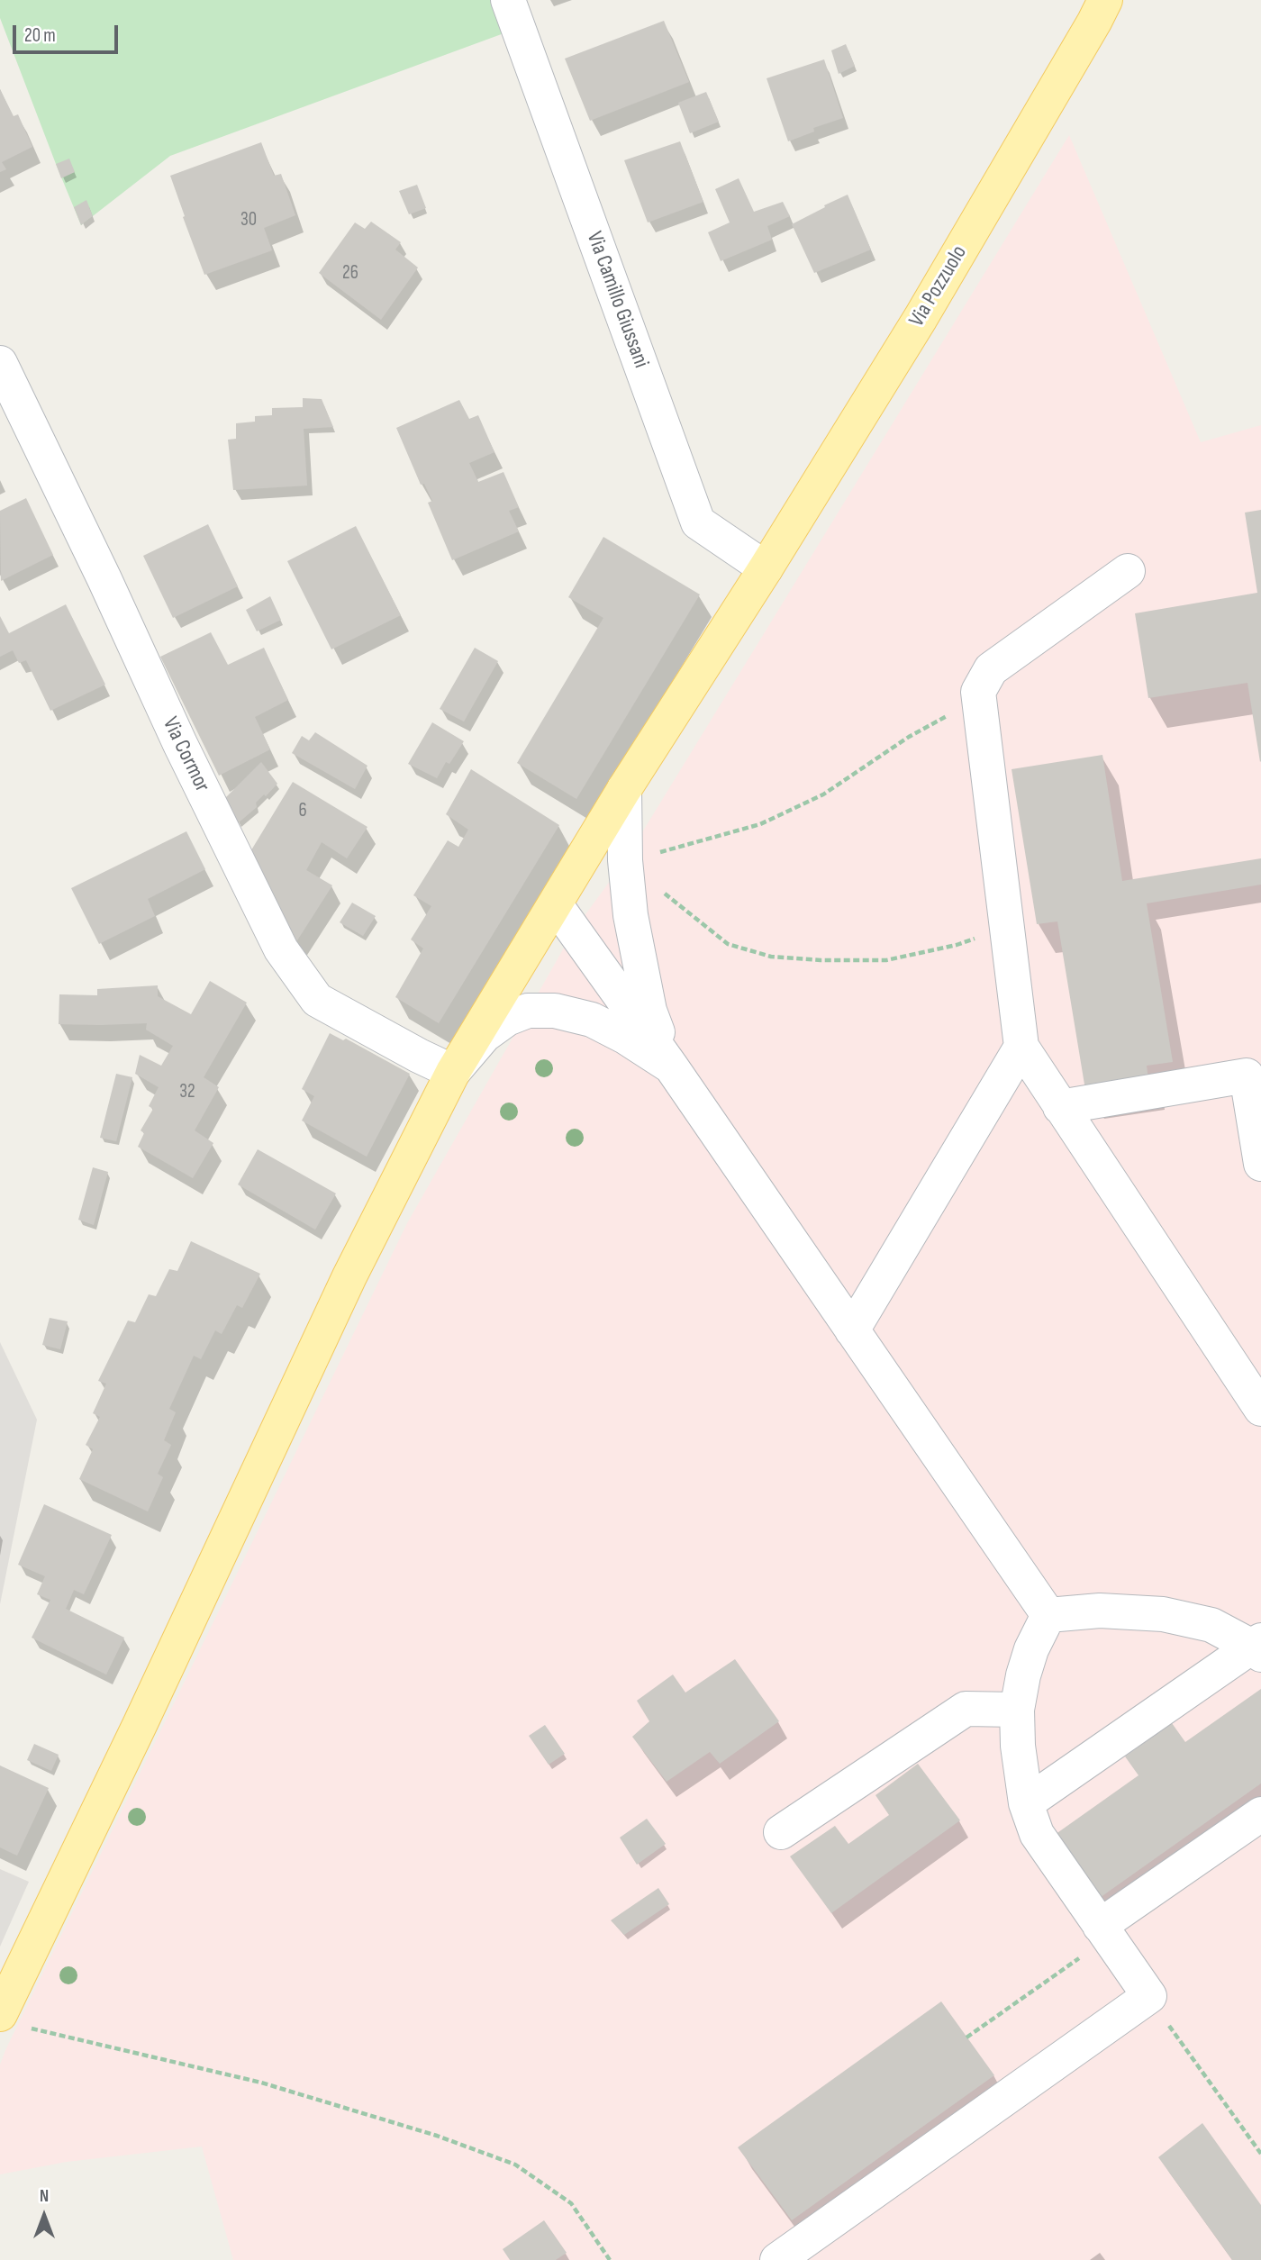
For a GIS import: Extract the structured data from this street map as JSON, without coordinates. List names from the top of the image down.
{
  "streets": {
    "main road": ["Via Pozzuolo"],
    "street": ["Via Camillo Giussani", "Via Cormor"]
  },
  "crossings": [
    ["Via Pozzuolo", "Via Camillo Giussani"],
    ["Via Pozzuolo", "Via Cormor"]
  ],
  "house_numbers": [
    "30",
    "26",
    "6",
    "32"
  ],
  "scale_bar": "20 m",
  "north": "top"
}
